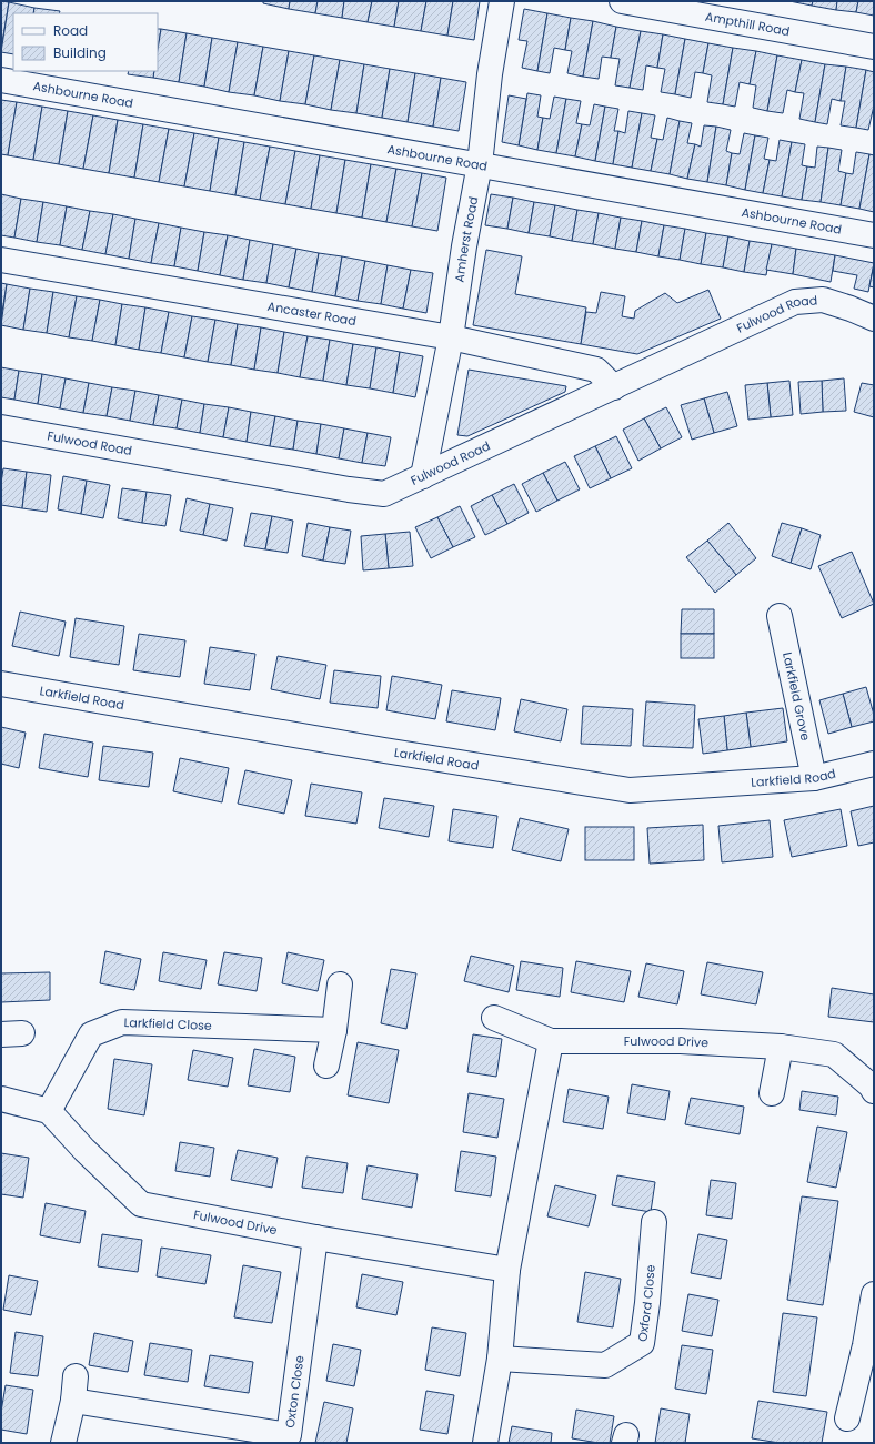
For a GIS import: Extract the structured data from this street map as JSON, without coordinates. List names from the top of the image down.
{
  "streets": {
    "street": [
      "Ampthill Road",
      "Ashbourne Road",
      "Amherst Road",
      "Ancaster Road",
      "Fulwood Road",
      "Larkfield Grove",
      "Larkfield Road",
      "Larkfield Close",
      "Fulwood Drive",
      "Oxford Close",
      "Oxton Close"
    ]
  },
  "crossings": [
    ["Ashbourne Road", "Amherst Road"],
    ["Amherst Road", "Ancaster Road"],
    ["Amherst Road", "Fulwood Road"],
    ["Ancaster Road", "Fulwood Road"],
    ["Larkfield Grove", "Larkfield Road"],
    ["Larkfield Close", "Fulwood Drive"],
    ["Fulwood Drive", "Oxton Close"]
  ],
  "legend": ["Road", "Building"]
}
